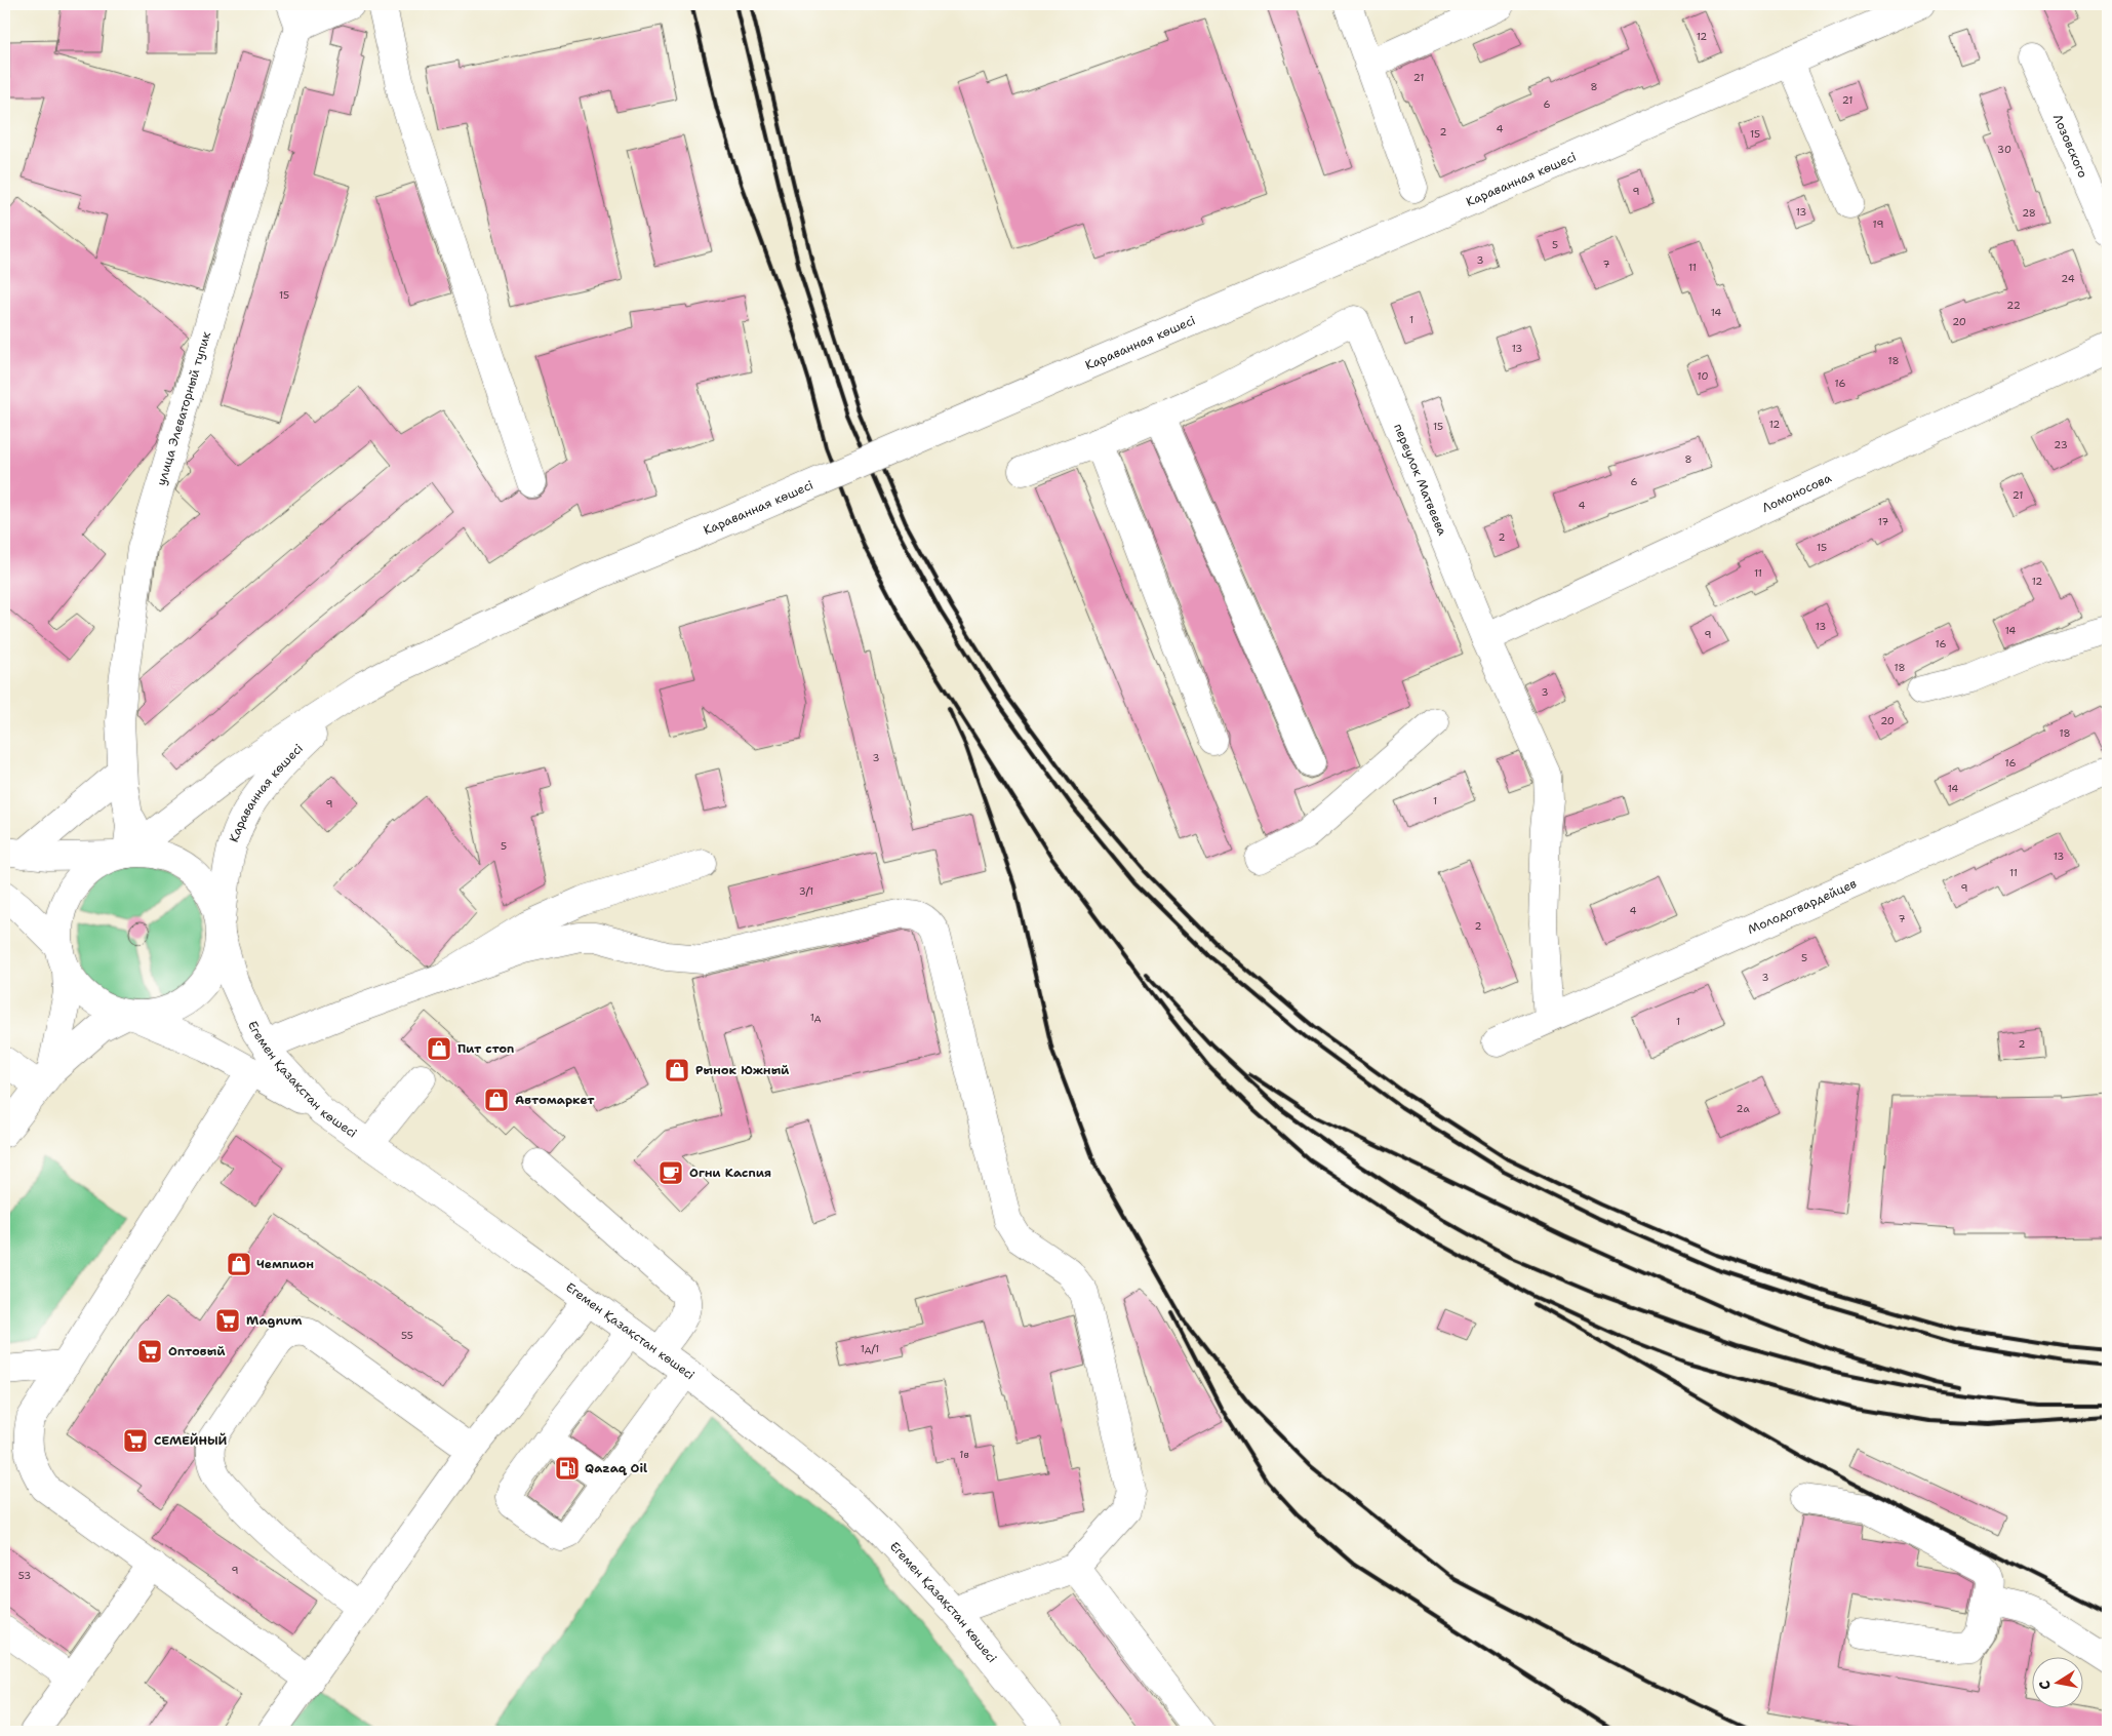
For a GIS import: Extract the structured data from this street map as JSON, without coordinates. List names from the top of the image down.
{
  "streets": {
    "main road": [
      "Лозовского",
      "Караванная көшесі",
      "улица Элеваторный тупик",
      "переулок Матвеева",
      "Ломоносова",
      "Молодогвардейцев",
      "Егемен Қазақстан көшесі"
    ]
  },
  "crossings": [
    ["Караванная көшесі", "улица Элеваторный тупик"],
    ["Караванная көшесі", "Егемен Қазақстан көшесі"],
    ["улица Элеваторный тупик", "Егемен Қазақстан көшесі"],
    ["переулок Матвеева", "Ломоносова"],
    ["переулок Матвеева", "Молодогвардейцев"]
  ],
  "places": {
    "shop": [
      "Пит стоп",
      "Рынок Южный",
      "Автомаркет",
      "Чемпион"
    ],
    "cafe": ["Огни Каспия"],
    "supermarket": ["Magnum", "Оптовый", "СЕМЕЙНЫЙ"],
    "fuel station": ["Qazaq Oil"]
  },
  "house_numbers": [
    "12",
    "21",
    "8",
    "21",
    "6",
    "4",
    "2",
    "15",
    "30",
    "9",
    "13",
    "28",
    "19",
    "5",
    "3",
    "7",
    "11",
    "24",
    "15",
    "22",
    "14",
    "1",
    "20",
    "13",
    "18",
    "10",
    "16",
    "12",
    "15",
    "23",
    "8",
    "6",
    "21",
    "4",
    "17",
    "2",
    "15",
    "11",
    "12",
    "13",
    "14",
    "9",
    "16",
    "18",
    "3",
    "20",
    "18",
    "3",
    "16",
    "14",
    "1",
    "9",
    "5",
    "13",
    "11",
    "9",
    "3/1",
    "4",
    "7",
    "2",
    "5",
    "3",
    "1д",
    "1",
    "2",
    "2а",
    "55",
    "1д/1",
    "1в",
    "9",
    "53"
  ],
  "north": "left"
}
